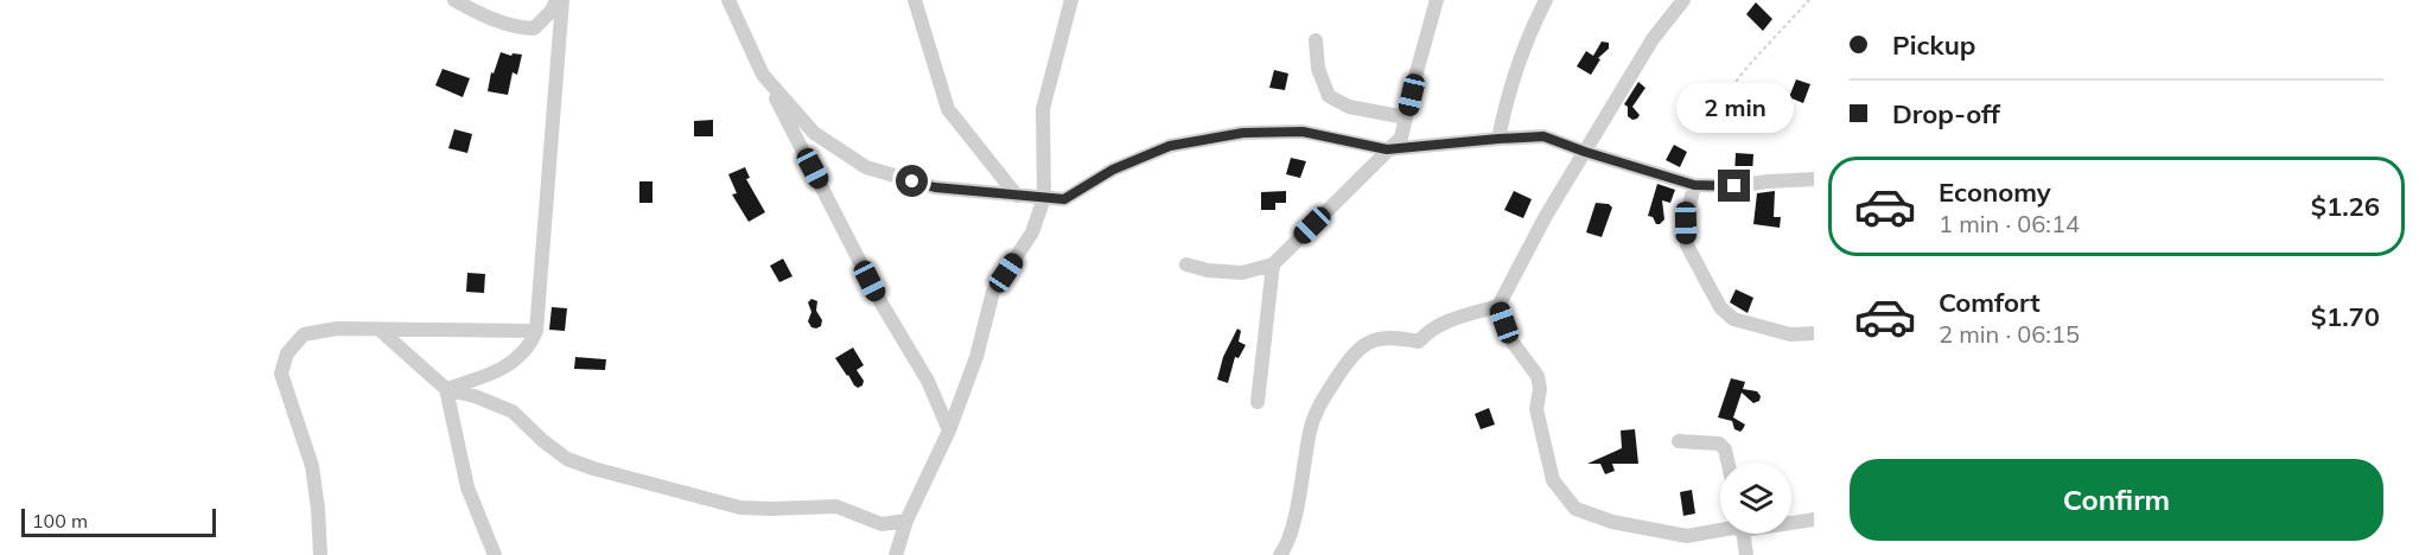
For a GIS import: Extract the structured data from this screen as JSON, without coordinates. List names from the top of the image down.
{
  "scale_bar": "100 m",
  "page": {
    "banner": ["Pickup", "Drop-off"],
    "bubble": "2 min",
    "list": [
      {
        "name": "Economy",
        "note": "1 min · 06:14",
        "value": "$1.26"
      },
      {
        "name": "Comfort",
        "note": "2 min · 06:15",
        "value": "$1.70"
      }
    ],
    "buttons": "Confirm",
    "scale": "100 m"
  }
}
